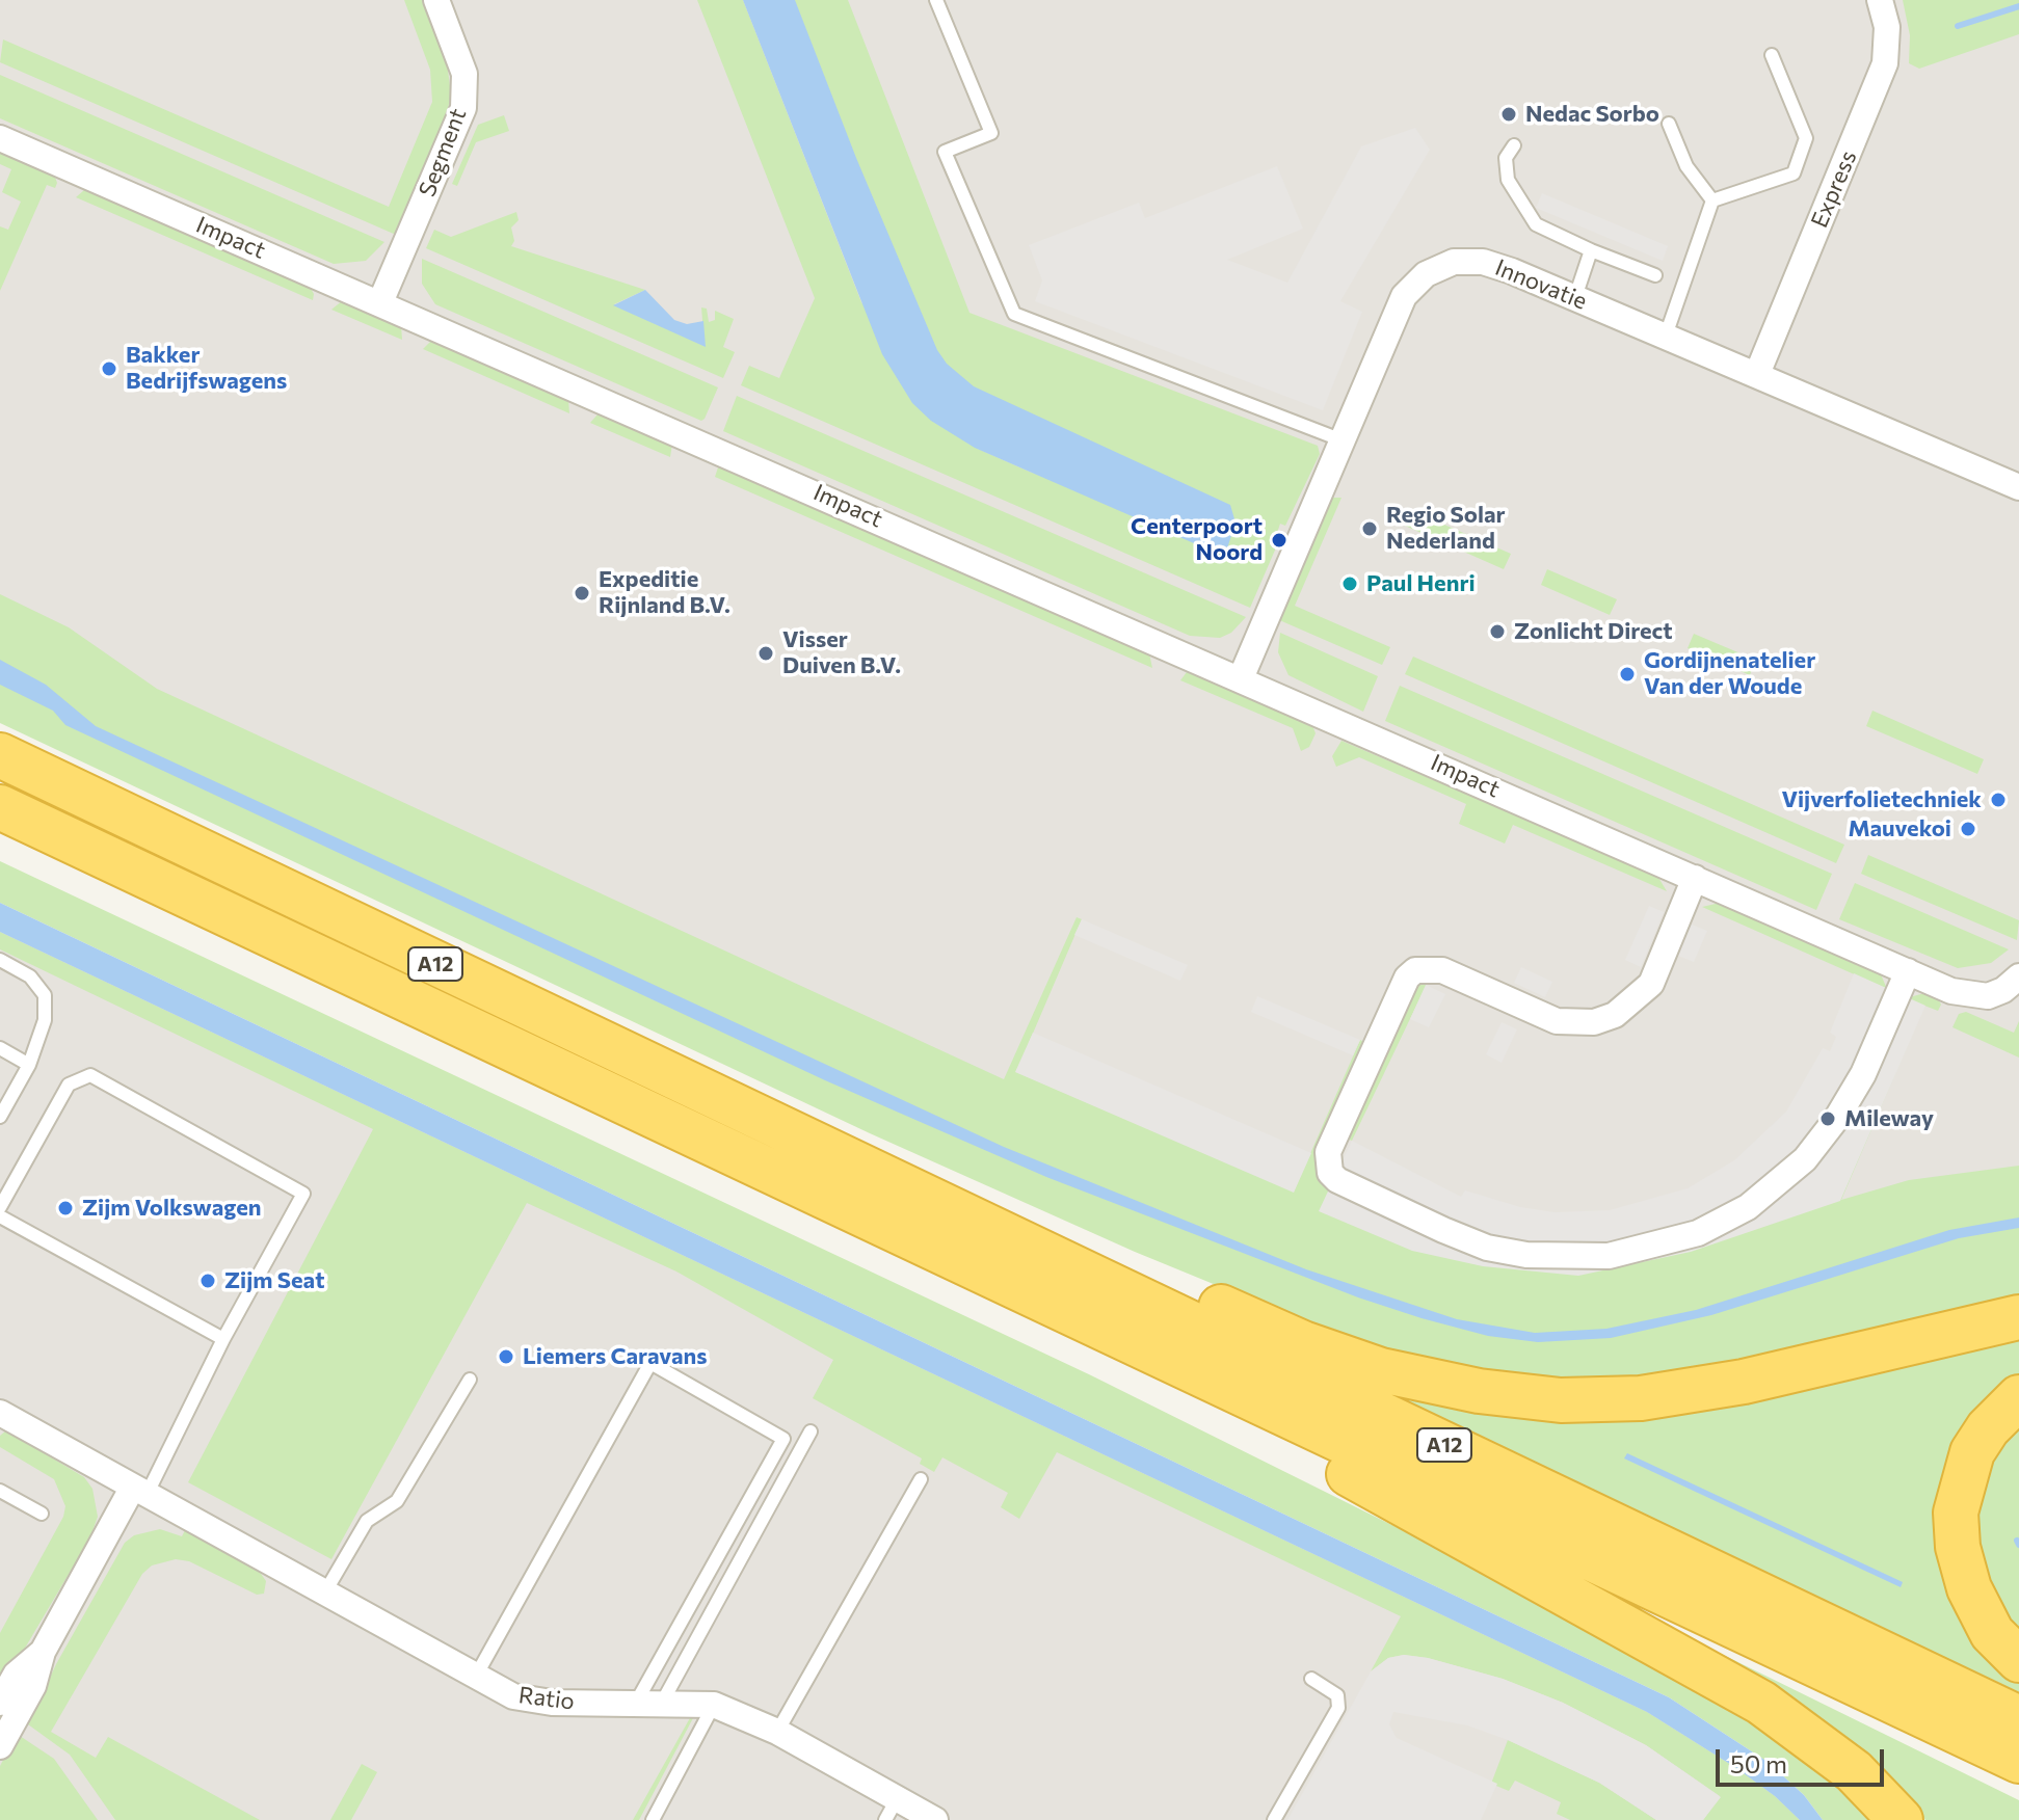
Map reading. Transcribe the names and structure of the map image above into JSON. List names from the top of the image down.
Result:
{
  "streets": {
    "highway": ["A12"],
    "street": [
      "Segment",
      "Express",
      "Impact",
      "Innovatie",
      "Ratio"
    ]
  },
  "crossings": [
    ["Segment", "Impact"],
    ["Express", "Innovatie"],
    ["Impact", "Innovatie"]
  ],
  "places": [
    "Nedac Sorbo",
    "Bakker Bedrijfswagens",
    "Regio Solar Nederland",
    "Centerpoort Noord",
    "Paul Henri",
    "Expeditie Rijnland B.V.",
    "Zonlicht Direct",
    "Visser Duiven B.V.",
    "Gordijnenatelier Van der Woude",
    "Vijverfolietechniek",
    "Mauvekoi",
    "Mileway",
    "Zijm Volkswagen",
    "Zijm Seat",
    "Liemers Caravans"
  ],
  "scale_bar": "50 m"
}
